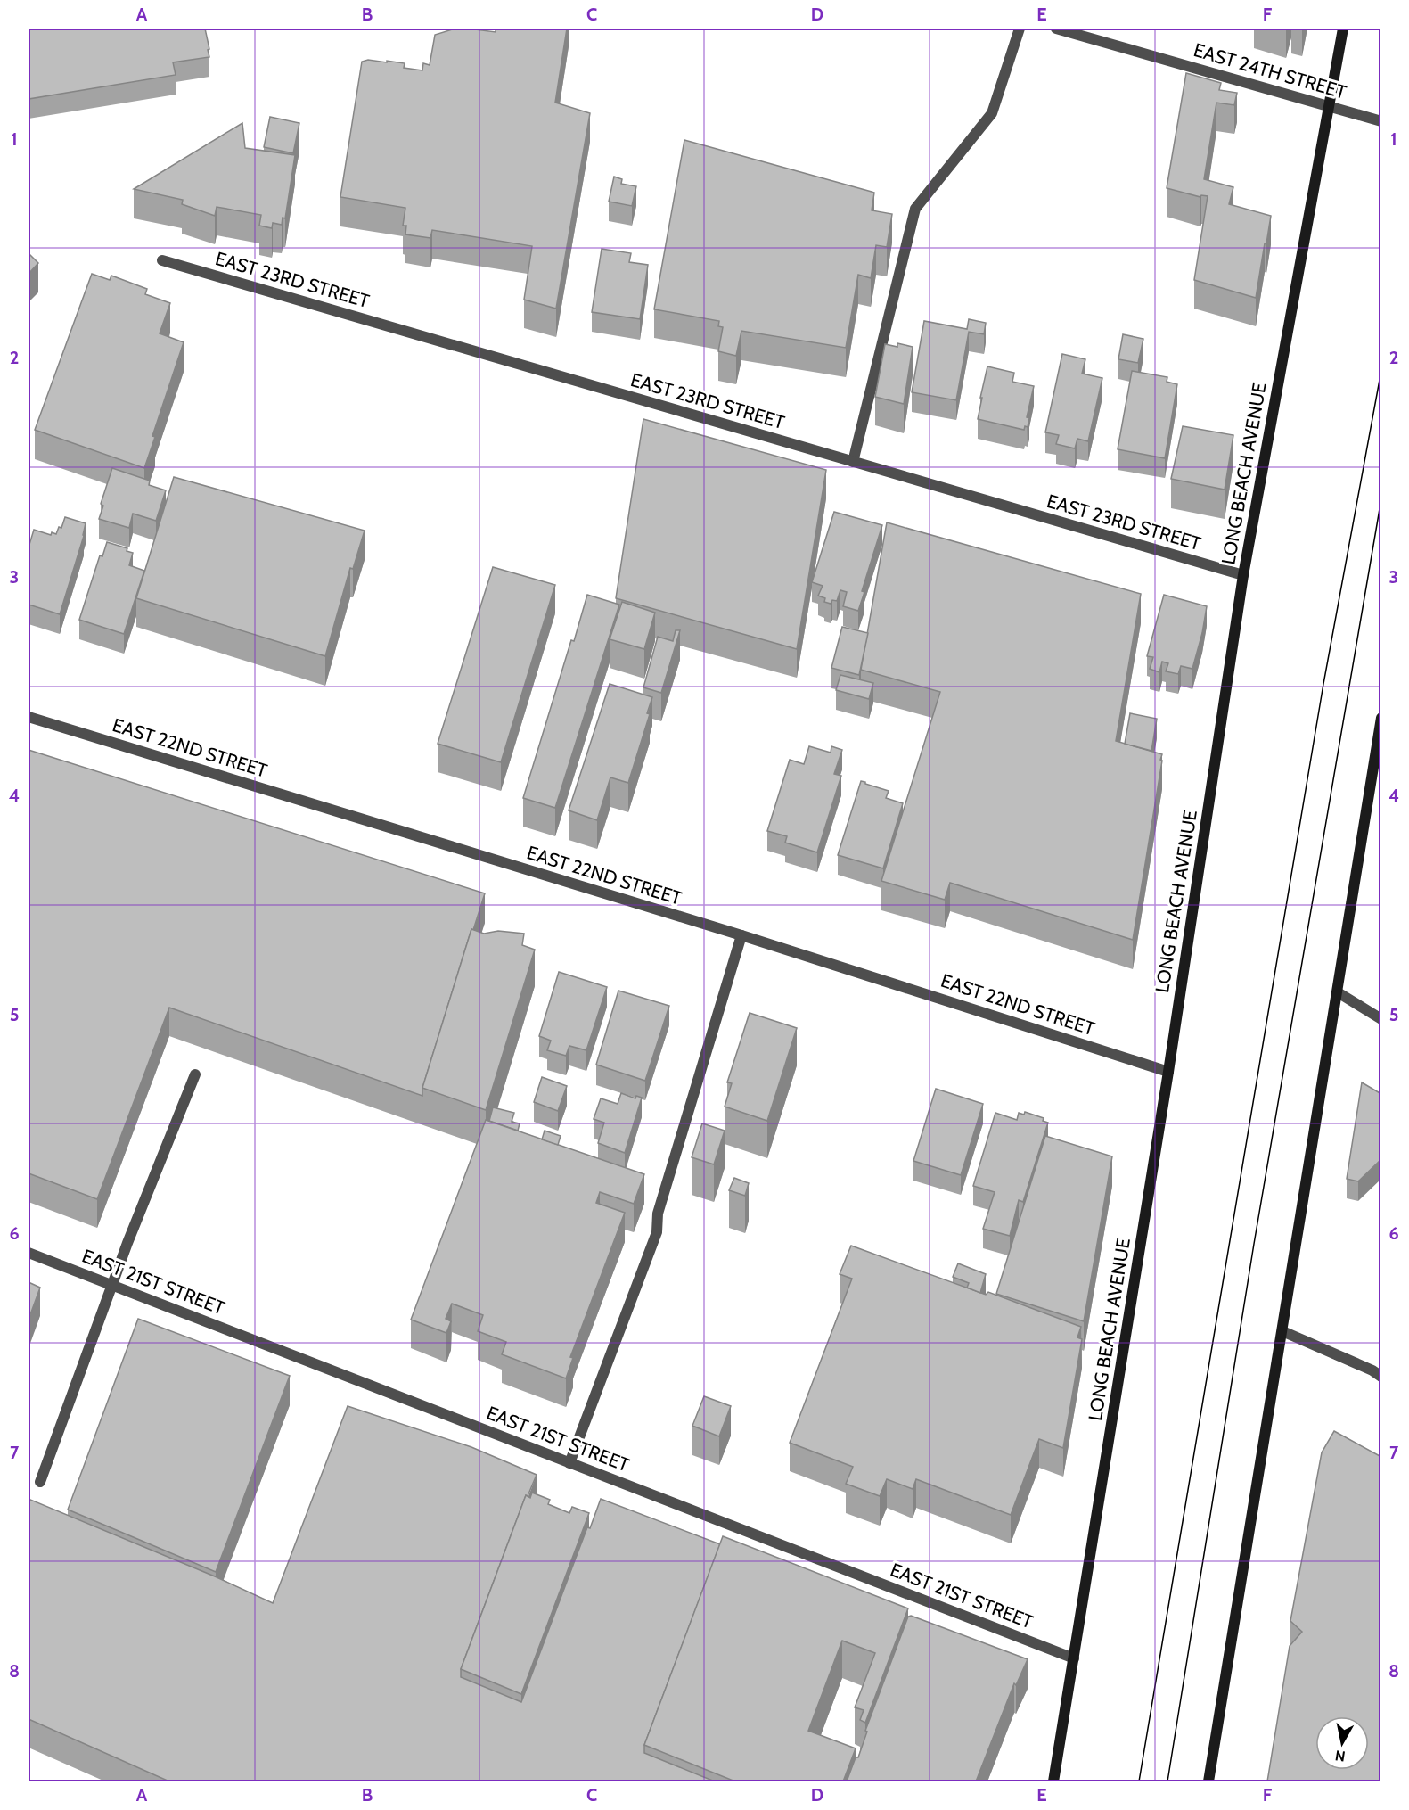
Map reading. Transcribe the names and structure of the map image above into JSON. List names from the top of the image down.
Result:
{
  "streets": {
    "main road": ["LONG BEACH AVENUE"],
    "street": [
      "EAST 24TH STREET",
      "EAST 23RD STREET",
      "EAST 22ND STREET",
      "EAST 21ST STREET"
    ]
  },
  "crossings": [
    ["EAST 24TH STREET", "LONG BEACH AVENUE"],
    ["EAST 23RD STREET", "LONG BEACH AVENUE"],
    ["LONG BEACH AVENUE", "EAST 22ND STREET"],
    ["LONG BEACH AVENUE", "EAST 21ST STREET"]
  ],
  "north": "bottom",
  "grid": {
    "columns": [
      "A",
      "B",
      "C",
      "D",
      "E",
      "F"
    ],
    "rows": [
      "1",
      "2",
      "3",
      "4",
      "5",
      "6",
      "7",
      "8"
    ]
  }
}
